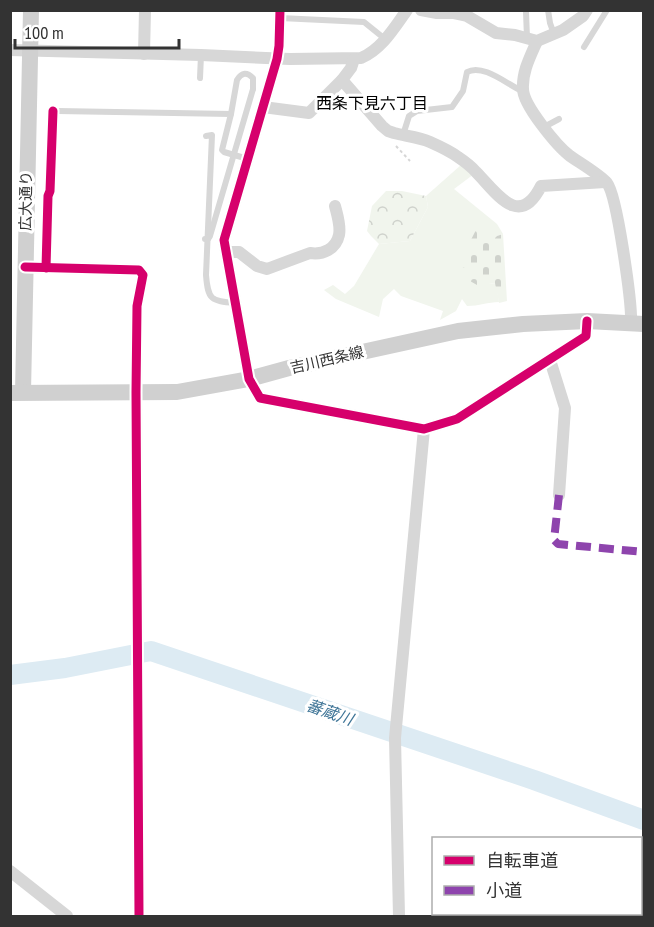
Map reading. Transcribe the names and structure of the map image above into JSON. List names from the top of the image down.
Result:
{
  "streets": {
    "main road": ["広大通り", "吉川西条線"]
  },
  "crossings": [
    ["広大通り", "吉川西条線"]
  ],
  "districts": ["西条下見六丁目"],
  "water": ["蕃蔵川"],
  "legend": ["自転車道", "小道"],
  "scale_bar": "100 m"
}
